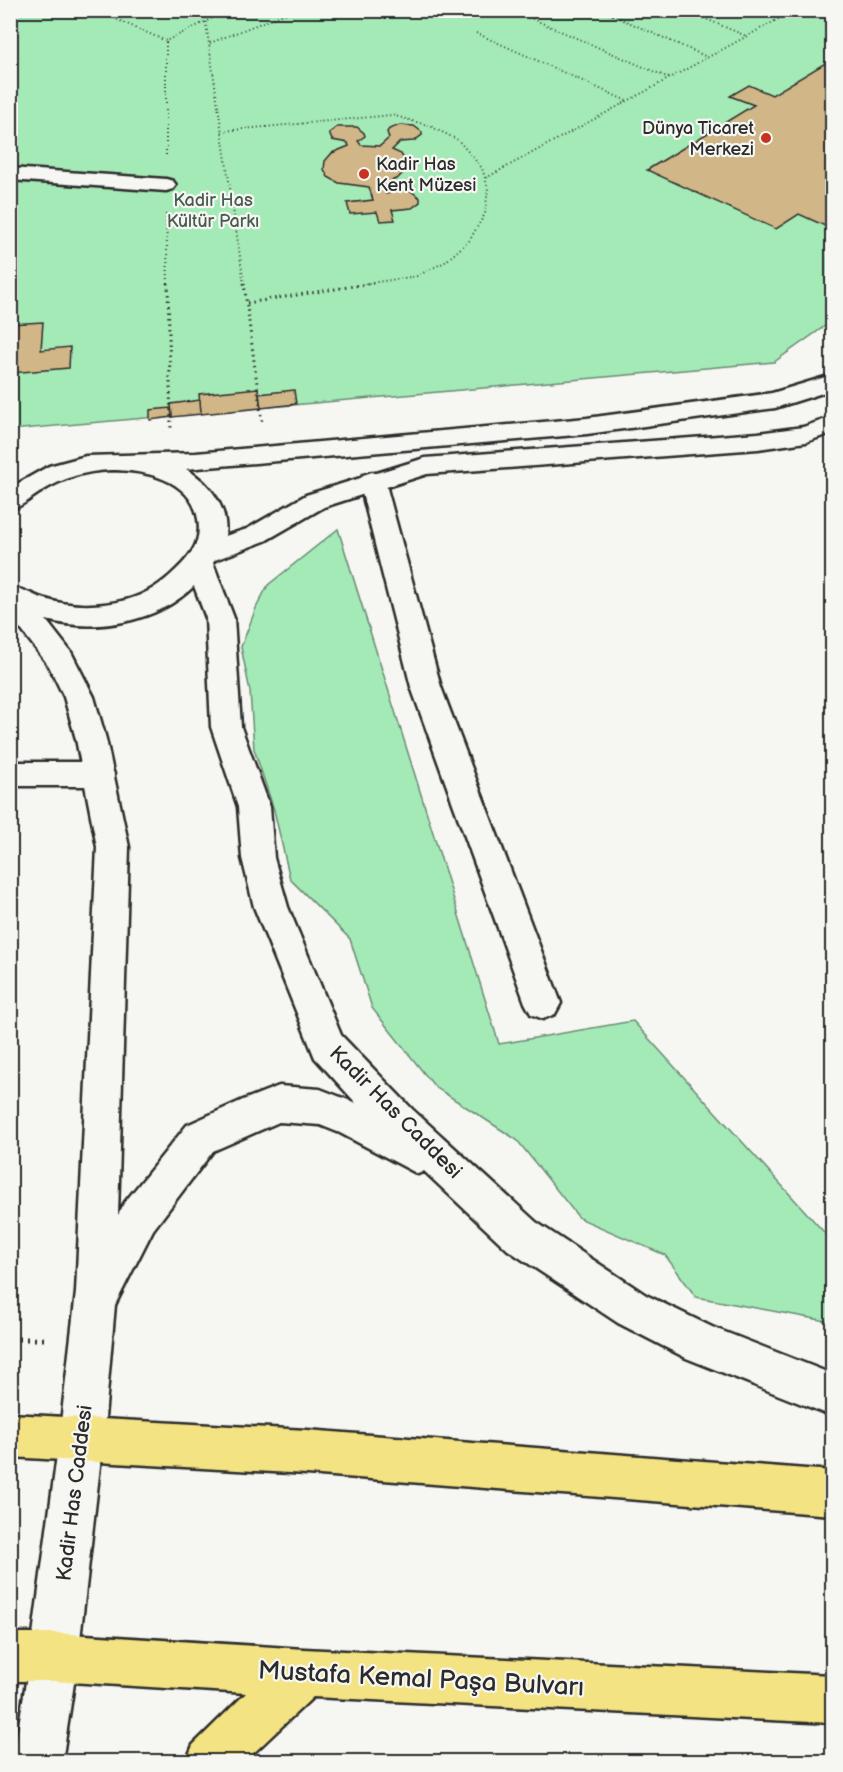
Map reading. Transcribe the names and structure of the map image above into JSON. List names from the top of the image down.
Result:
{
  "streets": {
    "main road": ["Mustafa Kemal Paşa Bulvarı"],
    "street": ["Kadir Has Caddesi"]
  },
  "crossings": [
    ["Kadir Has Caddesi", "Mustafa Kemal Paşa Bulvarı"]
  ],
  "parks": ["Kadir Has Kültür Parkı"],
  "places": ["Dünya Ticaret Merkezi", "Kadir Has Kent Müzesi"]
}
